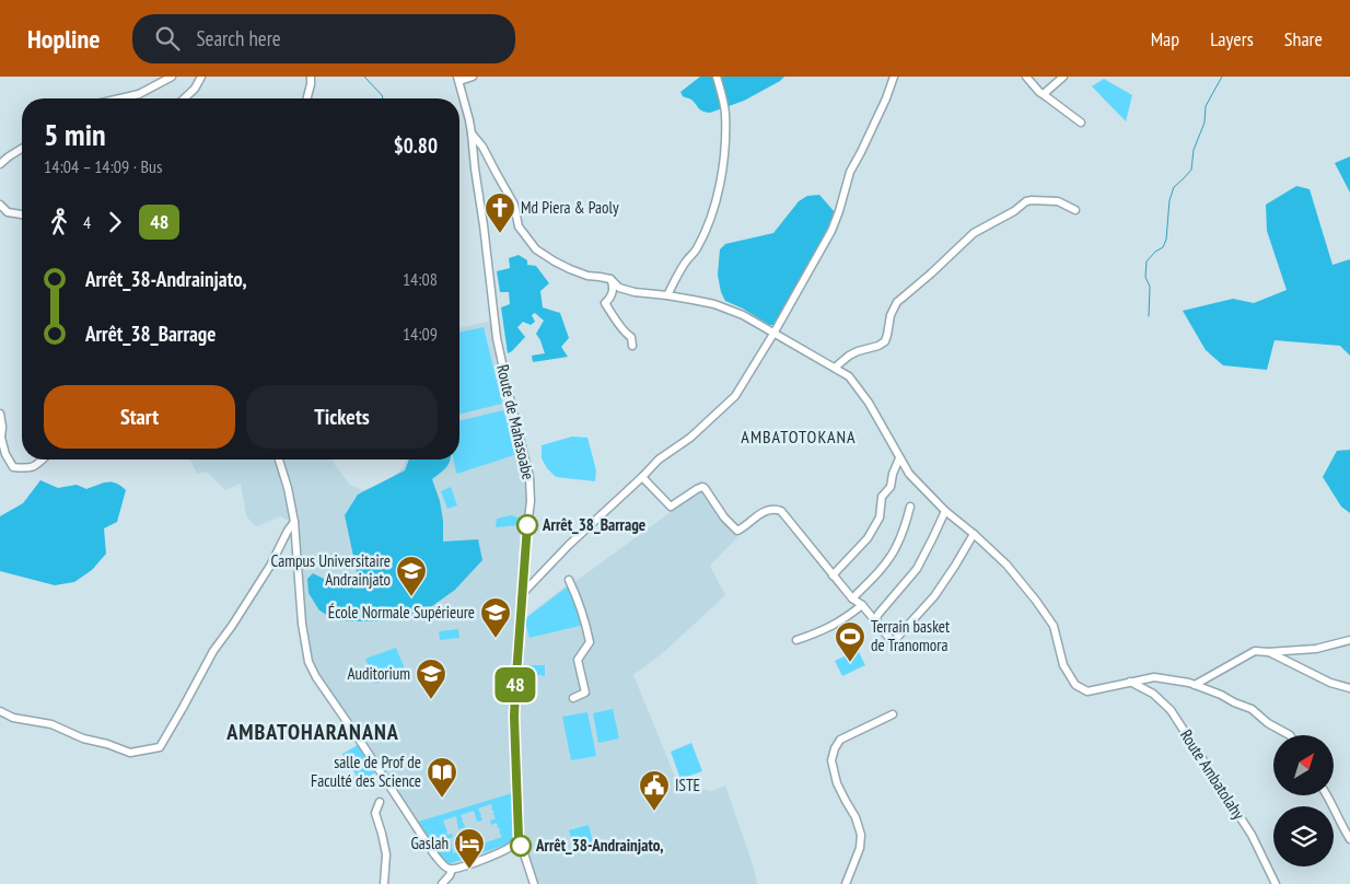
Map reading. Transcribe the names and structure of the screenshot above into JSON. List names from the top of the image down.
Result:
{
  "streets": {
    "street": ["Route de Mahasoabe", "Route Ambatolahy"]
  },
  "districts": ["AMBATOTOKANA", "AMBATOHARANANA"],
  "places": {
    "church": ["Md Piera & Paoly"],
    "other": ["Arrêt_38_Barrage", "Arrêt_38-Andrainjato,"],
    "school or university": ["Campus Universitaire Andrainjato", "École Normale Supérieure", "Auditorium"],
    "sports": ["Terrain basket de Tranomora"],
    "library": ["salle de Prof de Faculté des Science"],
    "public building": ["ISTE"],
    "hotel": ["Gaslah"]
  },
  "lines": ["bus line 48"],
  "north": "top right",
  "page": {
    "header": "Hopline",
    "search": "Search here",
    "nav": ["Map", "Layers", "Share"],
    "on_map": "48",
    "heading": ["5 min", "14:04 – 14:09 · Bus", "$0.80"],
    "legs": ["4", "48"],
    "list": [
      {
        "name": "Arrêt_38-Andrainjato,",
        "value": "14:08"
      },
      {
        "name": "Arrêt_38_Barrage",
        "value": "14:09"
      }
    ],
    "buttons": ["Start", "Tickets"]
  }
}
